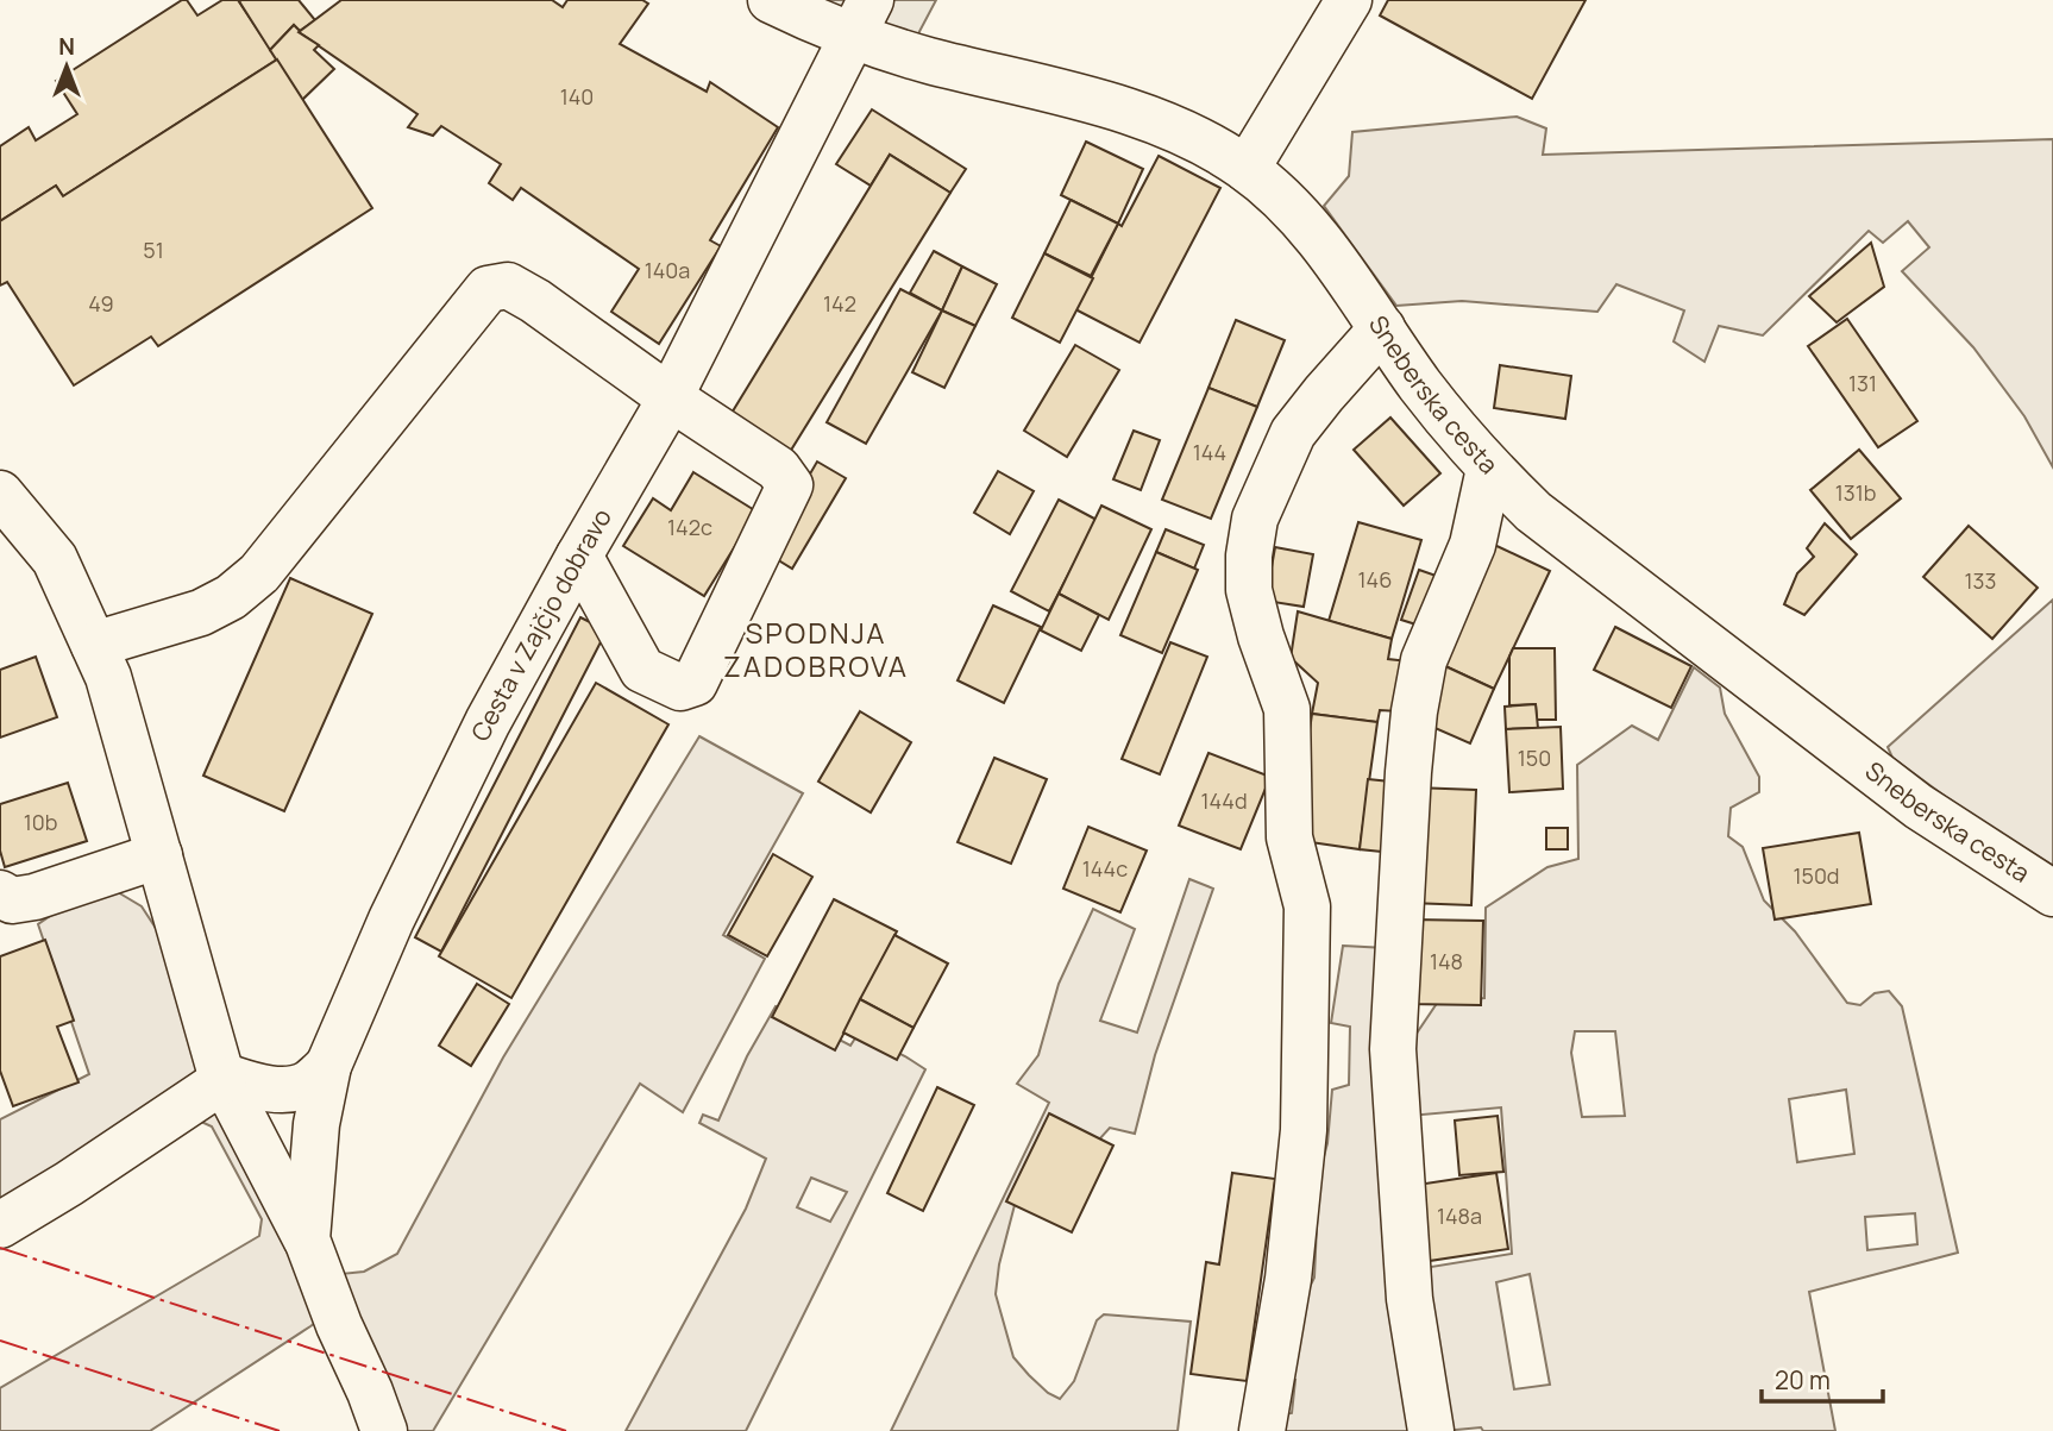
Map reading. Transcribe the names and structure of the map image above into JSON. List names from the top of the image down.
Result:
{
  "streets": {
    "street": ["Sneberska cesta", "Cesta v Zajčjo dobravo"]
  },
  "crossings": [
    ["Sneberska cesta", "Cesta v Zajčjo dobravo"]
  ],
  "districts": ["SPODNJA ZADOBROVA"],
  "house_numbers": [
    "140",
    "51",
    "140a",
    "49",
    "142",
    "131",
    "144",
    "131b",
    "142c",
    "146",
    "133",
    "150",
    "144d",
    "10b",
    "144c",
    "150d",
    "148",
    "148a"
  ],
  "scale_bar": "20 m",
  "north": "top"
}
